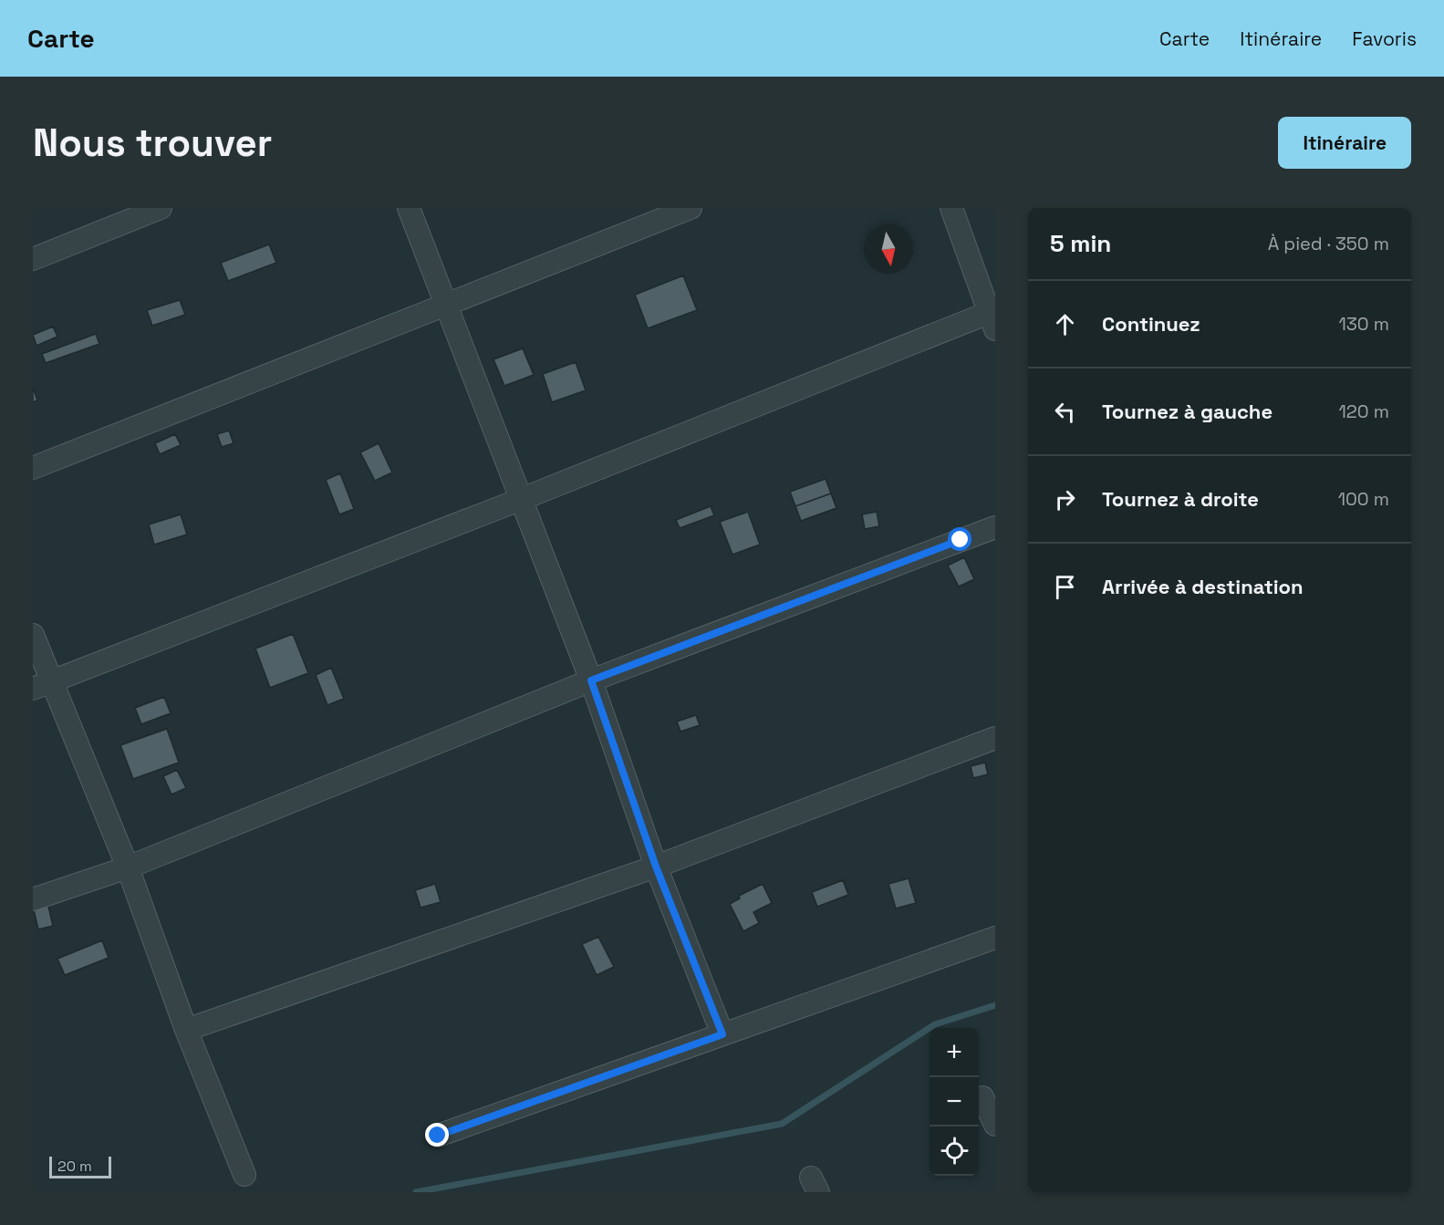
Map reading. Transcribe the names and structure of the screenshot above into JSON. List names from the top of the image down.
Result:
{
  "scale_bar": "20 m",
  "north": "bottom",
  "page": {
    "header": "Carte",
    "nav": ["Carte", "Itinéraire", "Favoris"],
    "buttons": "Itinéraire",
    "title": "Nous trouver",
    "heading": ["5 min", "À pied · 350 m"],
    "list": [
      ["Continuez", "130 m"],
      ["Tournez à gauche", "120 m"],
      ["Tournez à droite", "100 m"],
      "Arrivée à destination"
    ],
    "map_buttons": ["+", "−"],
    "scale": "20 m"
  }
}
